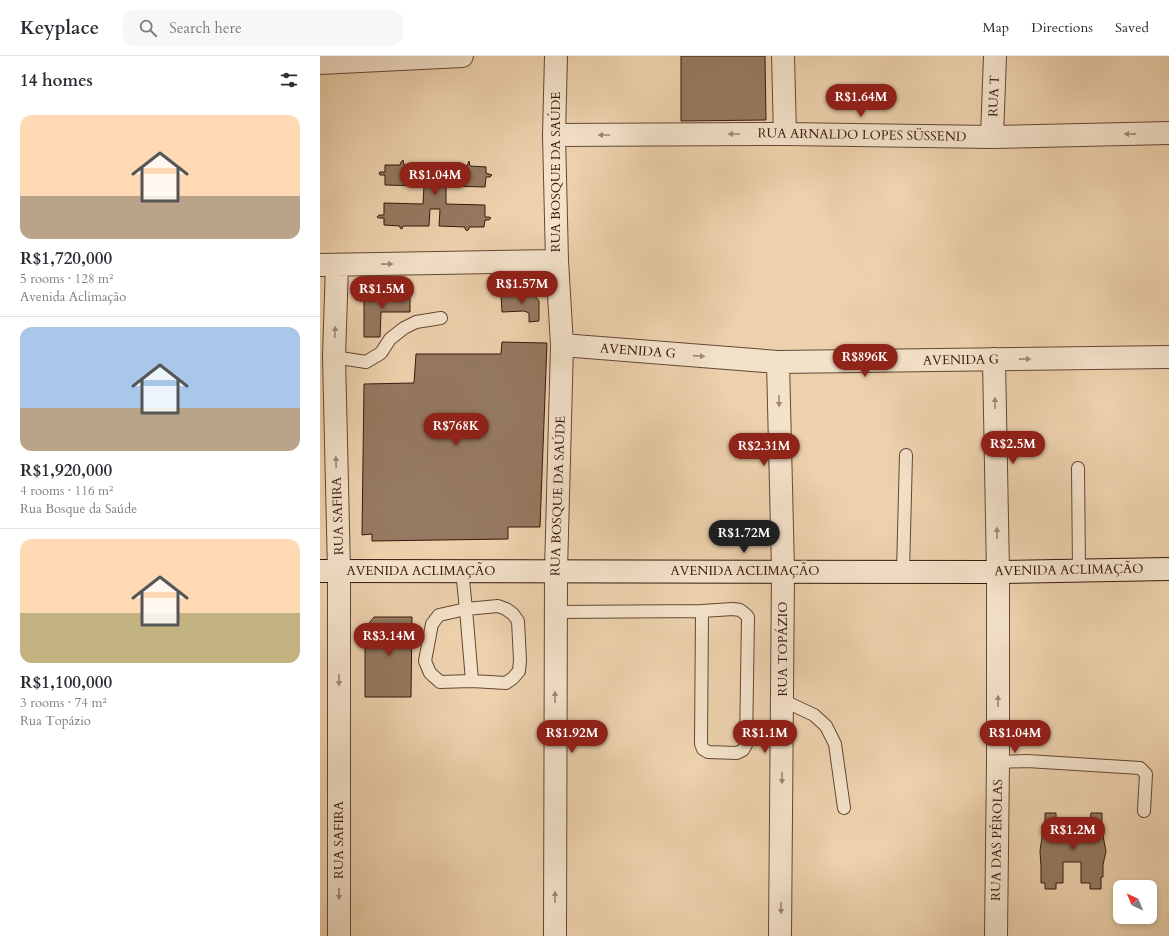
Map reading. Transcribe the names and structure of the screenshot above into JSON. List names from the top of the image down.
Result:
{
  "streets": {
    "street": [
      "RUA T",
      "RUA ARNALDO LOPES SÜSSEND",
      "RUA BOSQUE DA SAÚDE",
      "AVENIDA G",
      "RUA SAFIRA",
      "AVENIDA ACLIMAÇÃO",
      "RUA TOPÁZIO",
      "RUA DAS PÉROLAS"
    ]
  },
  "crossings": [
    ["RUA T", "RUA ARNALDO LOPES SÜSSEND"],
    ["RUA ARNALDO LOPES SÜSSEND", "RUA BOSQUE DA SAÚDE"],
    ["RUA BOSQUE DA SAÚDE", "AVENIDA G"],
    ["RUA BOSQUE DA SAÚDE", "AVENIDA ACLIMAÇÃO"],
    ["AVENIDA G", "RUA TOPÁZIO"],
    ["AVENIDA G", "RUA DAS PÉROLAS"],
    ["RUA SAFIRA", "AVENIDA ACLIMAÇÃO"],
    ["AVENIDA ACLIMAÇÃO", "RUA TOPÁZIO"],
    ["AVENIDA ACLIMAÇÃO", "RUA DAS PÉROLAS"]
  ],
  "one_way": [
    "RUA ARNALDO LOPES SÜSSEND",
    "RUA BOSQUE DA SAÚDE",
    "AVENIDA G",
    "RUA TOPÁZIO",
    "RUA DAS PÉROLAS"
  ],
  "north": "top left",
  "page": {
    "header": "Keyplace",
    "search": "Search here",
    "nav": ["Map", "Directions", "Saved"],
    "heading": "14 homes",
    "price": [
      "R$1.64M",
      "R$1.04M",
      "R$1.57M",
      "R$1.5M",
      "R$896K",
      "R$768K",
      "R$2.5M",
      "R$2.31M",
      "R$1.72M",
      "R$3.14M",
      "R$1.92M",
      "R$1.1M",
      "R$1.04M",
      "R$1.2M"
    ],
    "list": [
      {
        "name": "R$1,720,000",
        "note": "5 rooms · 128 m² · Avenida Aclimação"
      },
      {
        "name": "R$1,920,000",
        "note": "4 rooms · 116 m² · Rua Bosque da Saúde"
      },
      {
        "name": "R$1,100,000",
        "note": "3 rooms · 74 m² · Rua Topázio"
      }
    ]
  }
}
